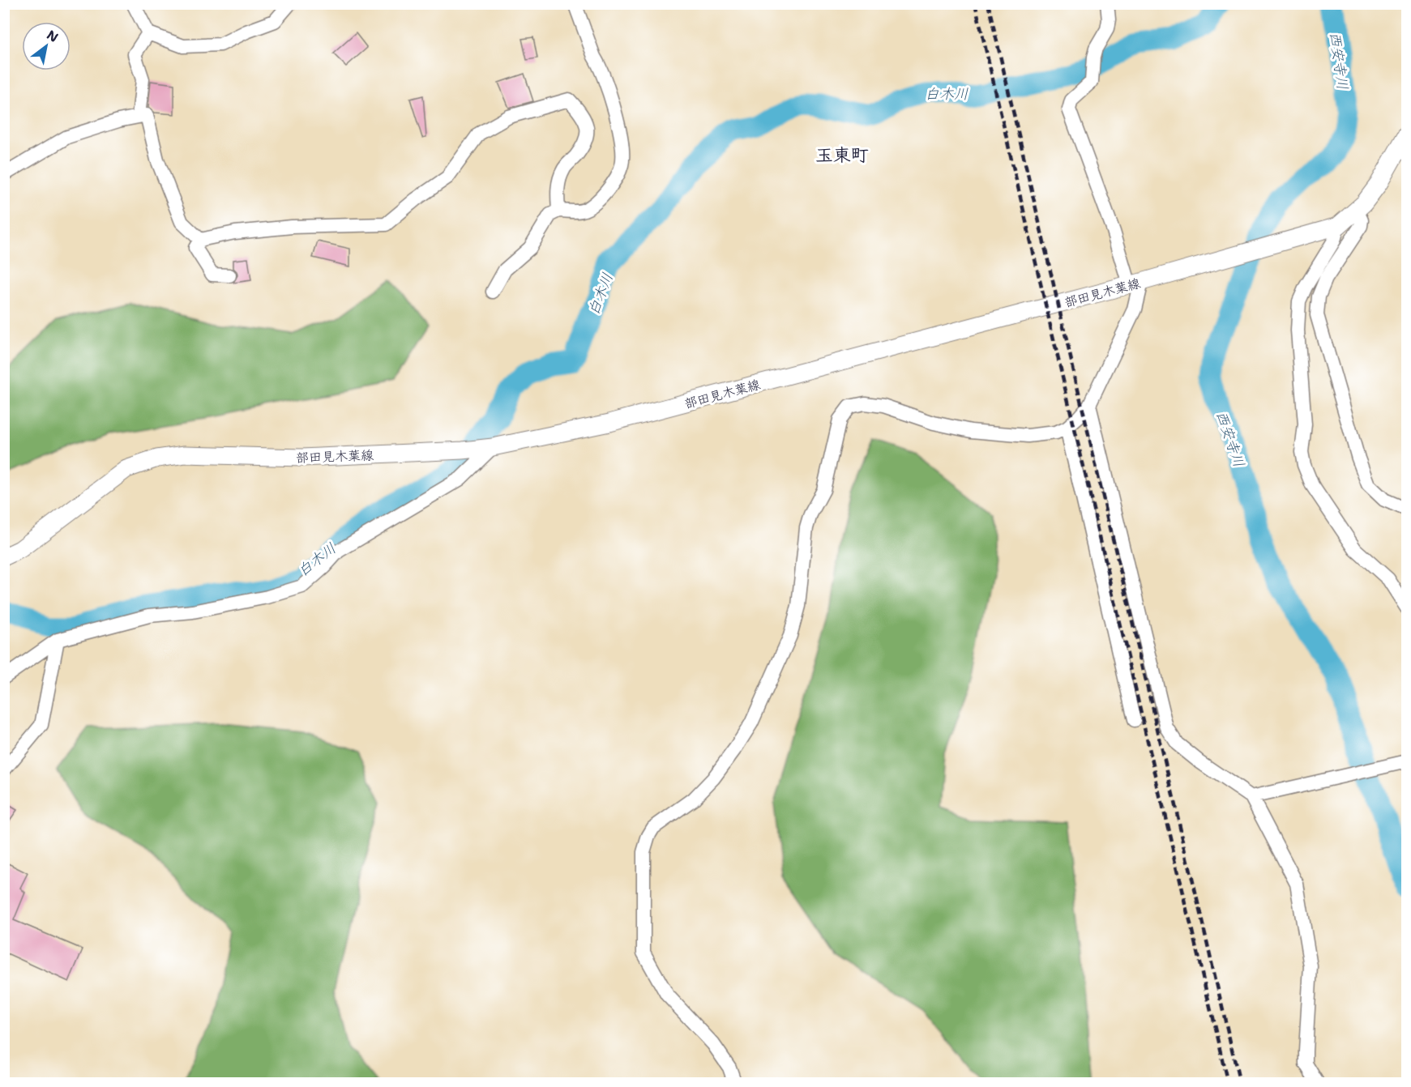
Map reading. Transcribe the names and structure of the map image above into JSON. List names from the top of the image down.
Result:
{
  "streets": {
    "main road": ["部田見木葉線"]
  },
  "districts": ["玉東町"],
  "water": ["西安寺川", "白木川"],
  "north": "top right"
}
